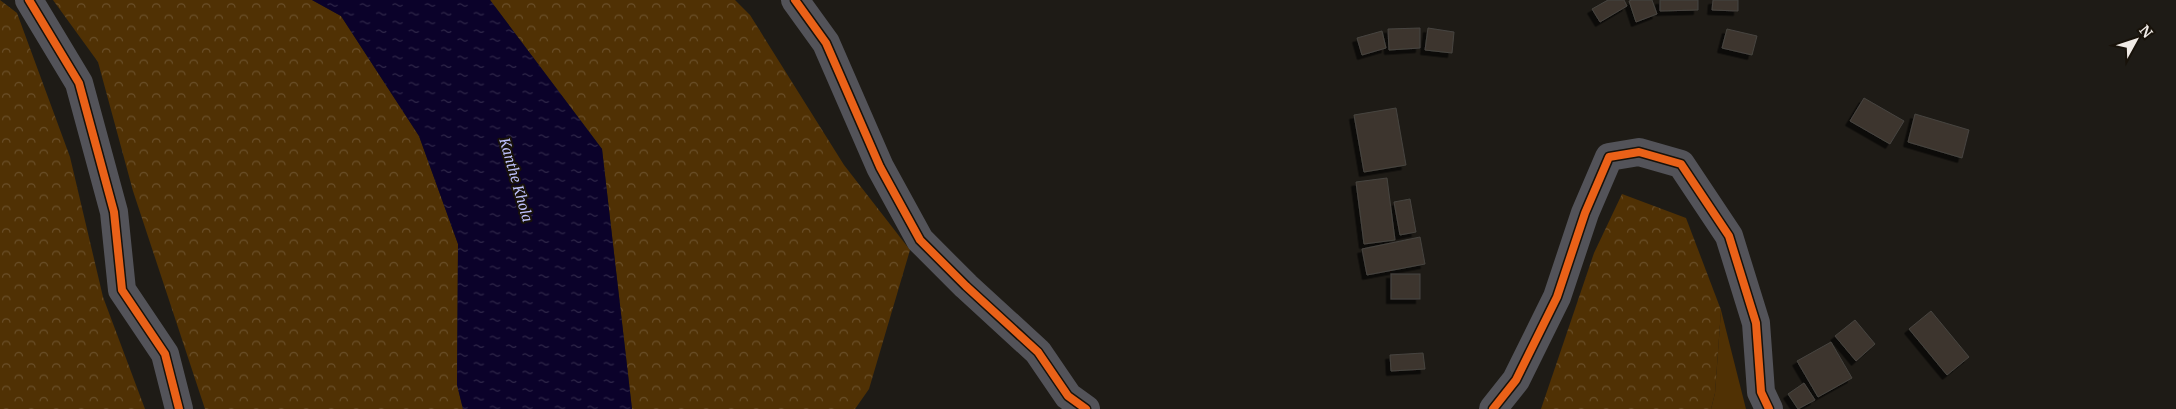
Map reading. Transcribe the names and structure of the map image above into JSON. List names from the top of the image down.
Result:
{
  "water": ["Kanthe Khola"],
  "north": "top right"
}
